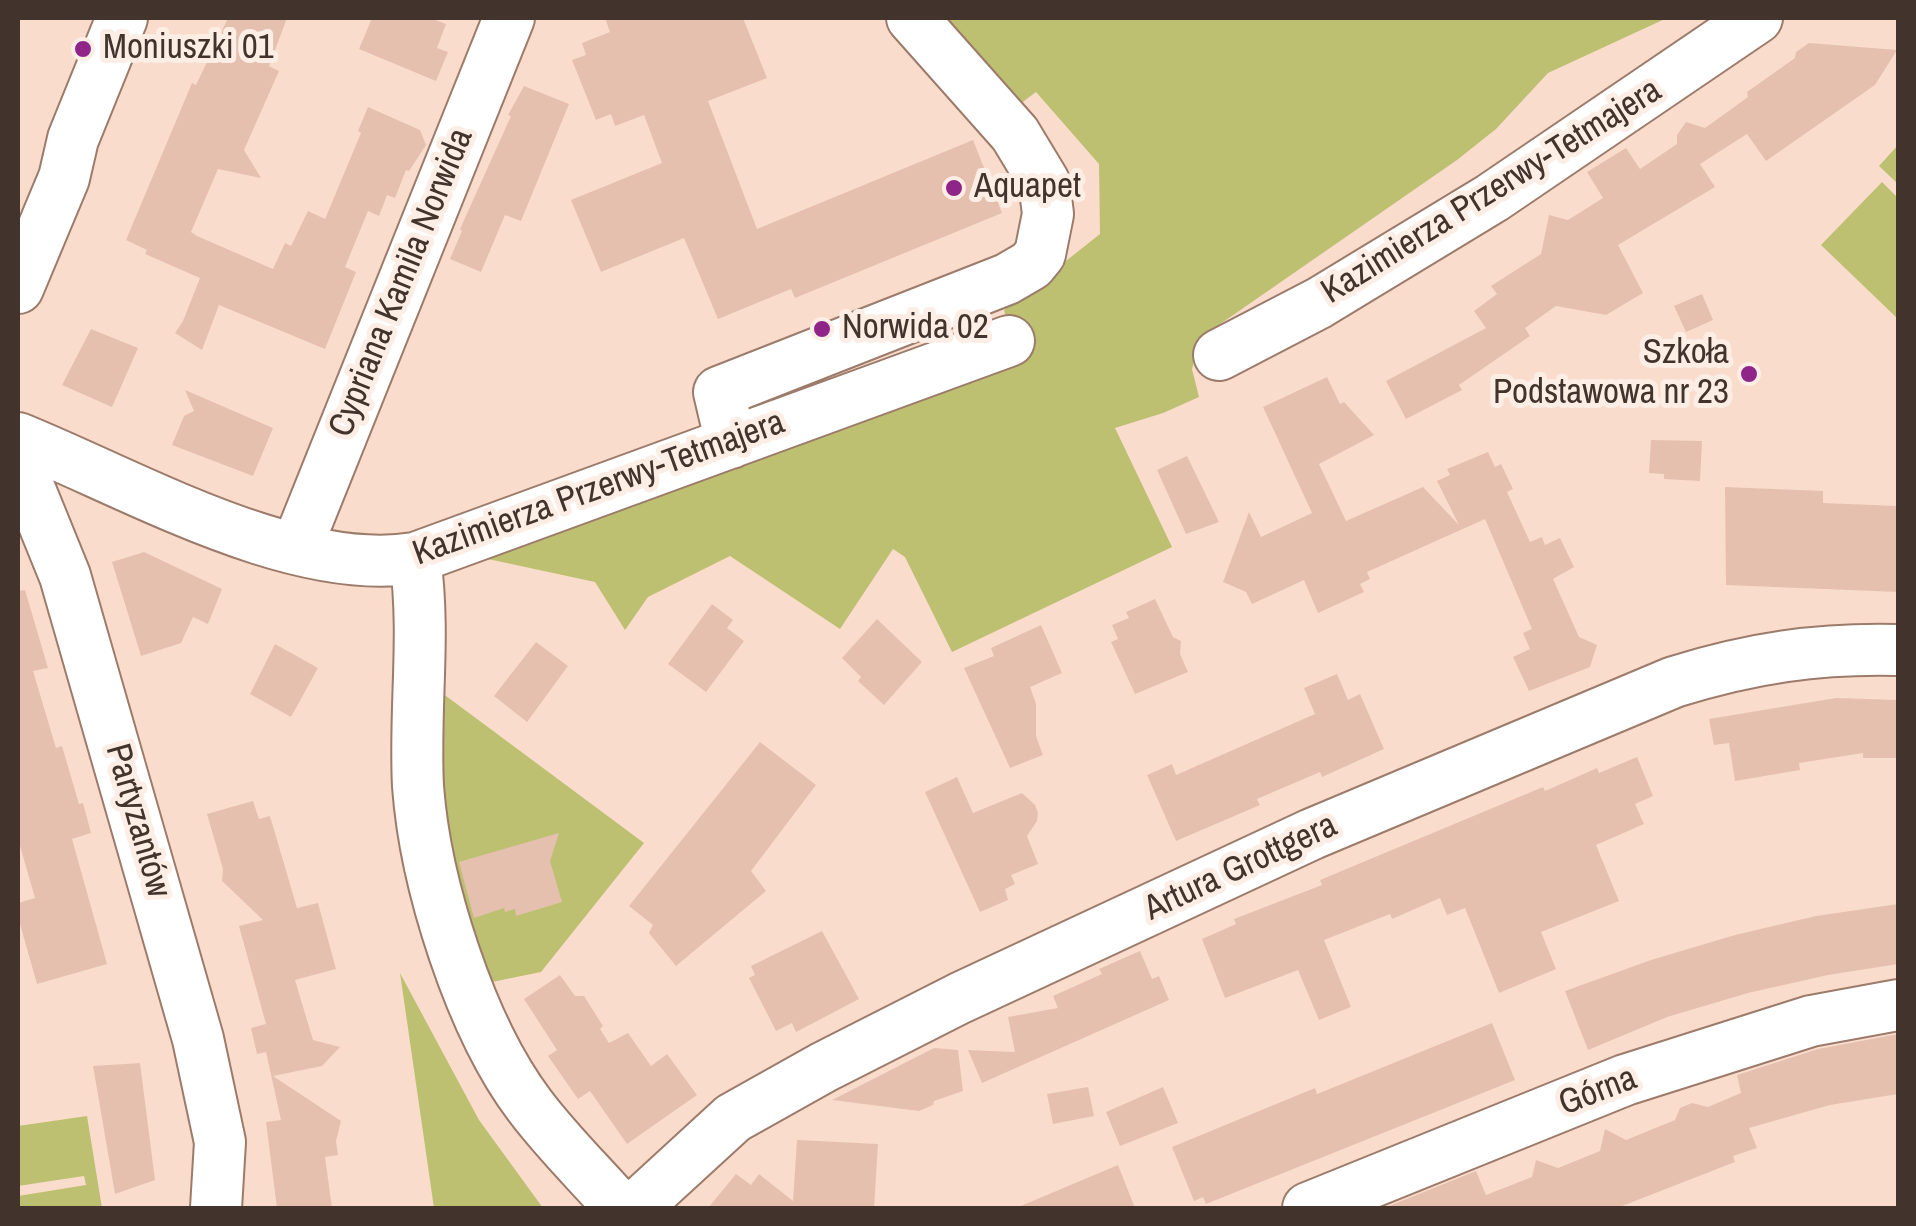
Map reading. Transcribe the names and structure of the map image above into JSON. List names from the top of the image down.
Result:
{
  "streets": {
    "street": [
      "Kazimierza Przerwy-Tetmajera",
      "Cypriana Kamila Norwida",
      "Partyzantów",
      "Artura Grottgera",
      "Górna"
    ]
  },
  "crossings": [
    ["Kazimierza Przerwy-Tetmajera", "Cypriana Kamila Norwida"],
    ["Kazimierza Przerwy-Tetmajera", "Partyzantów"]
  ],
  "places": [
    "Moniuszki 01",
    "Aquapet",
    "Norwida 02",
    "Szkoła Podstawowa nr 23"
  ]
}
